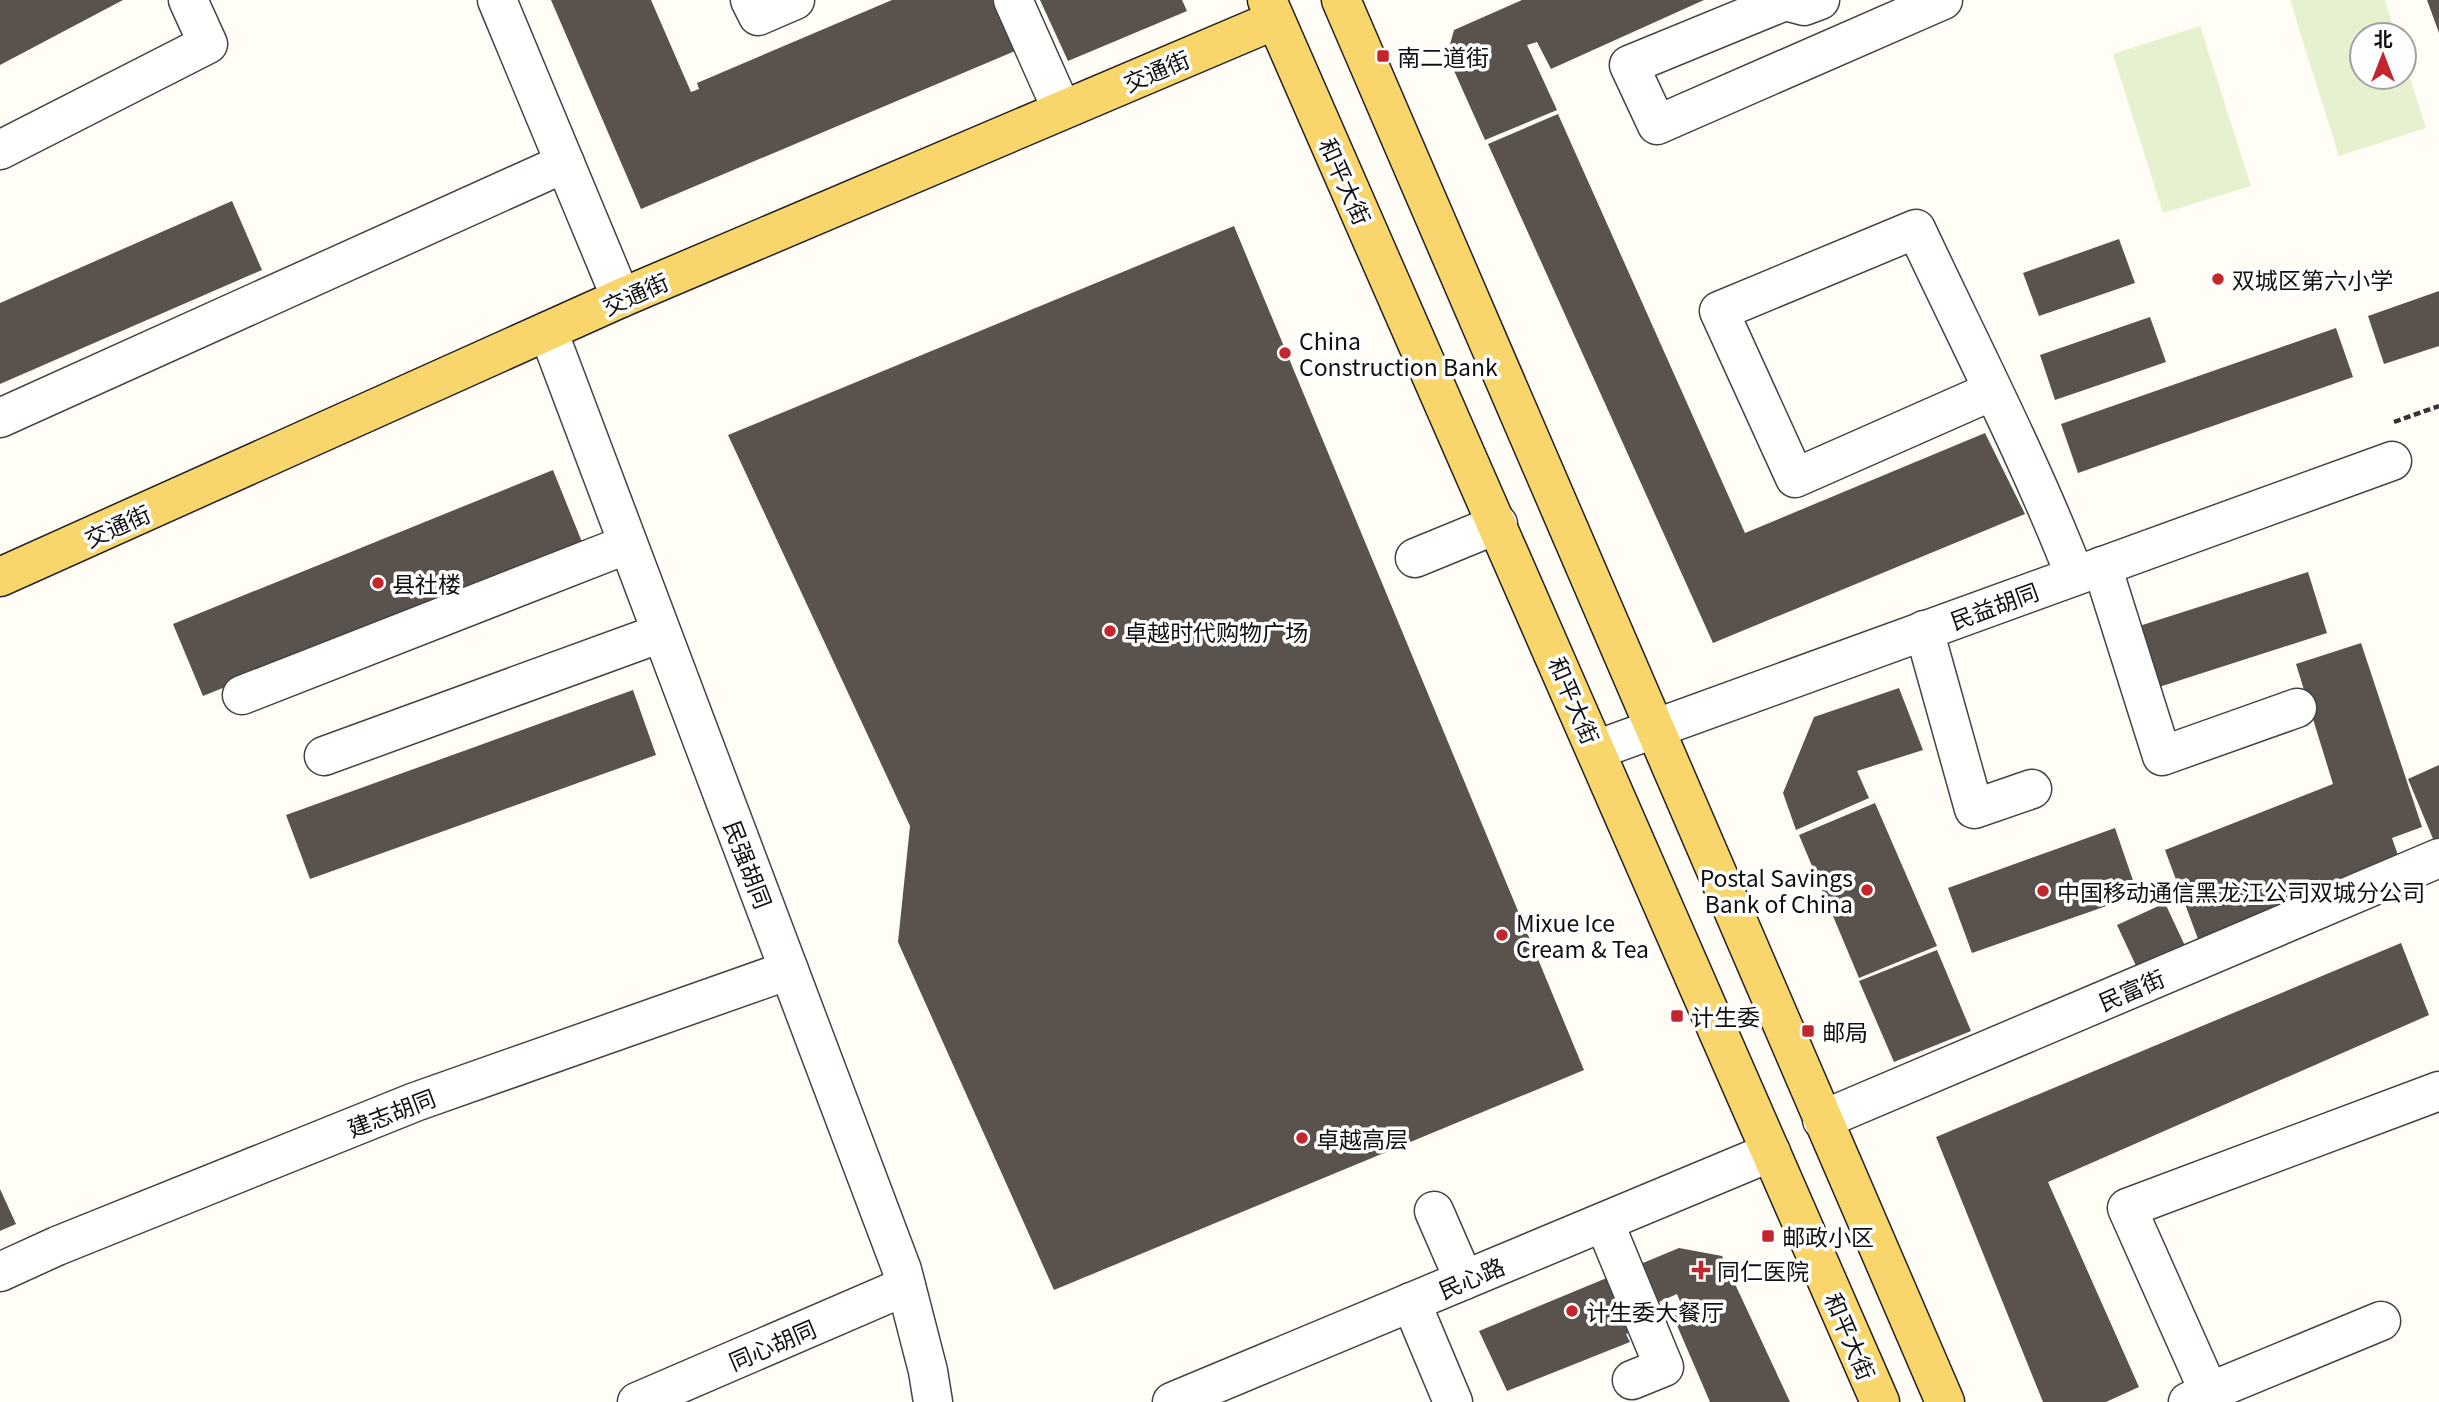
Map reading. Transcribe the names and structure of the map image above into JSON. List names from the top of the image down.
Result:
{
  "streets": {
    "main road": ["交通街", "和平大街"],
    "street": [
      "民益胡同",
      "民强胡同",
      "民富街",
      "建志胡同",
      "民心路",
      "同心胡同"
    ]
  },
  "crossings": [
    ["交通街", "和平大街"],
    ["交通街", "民强胡同"],
    ["和平大街", "民益胡同"],
    ["和平大街", "民心路"],
    ["民强胡同", "建志胡同"],
    ["民强胡同", "同心胡同"]
  ],
  "places": {
    "transit": [
      "南二道街",
      "计生委",
      "邮局",
      "邮政小区"
    ],
    "other": [
      "双城区第六小学",
      "China Construction Bank",
      "县社楼",
      "卓越时代购物广场",
      "Postal Savings Bank of China",
      "中国移动通信黑龙江公司双城分公司",
      "Mixue Ice Cream & Tea",
      "卓越高层",
      "计生委大餐厅"
    ],
    "health": ["同仁医院"]
  },
  "north": "top"
}
